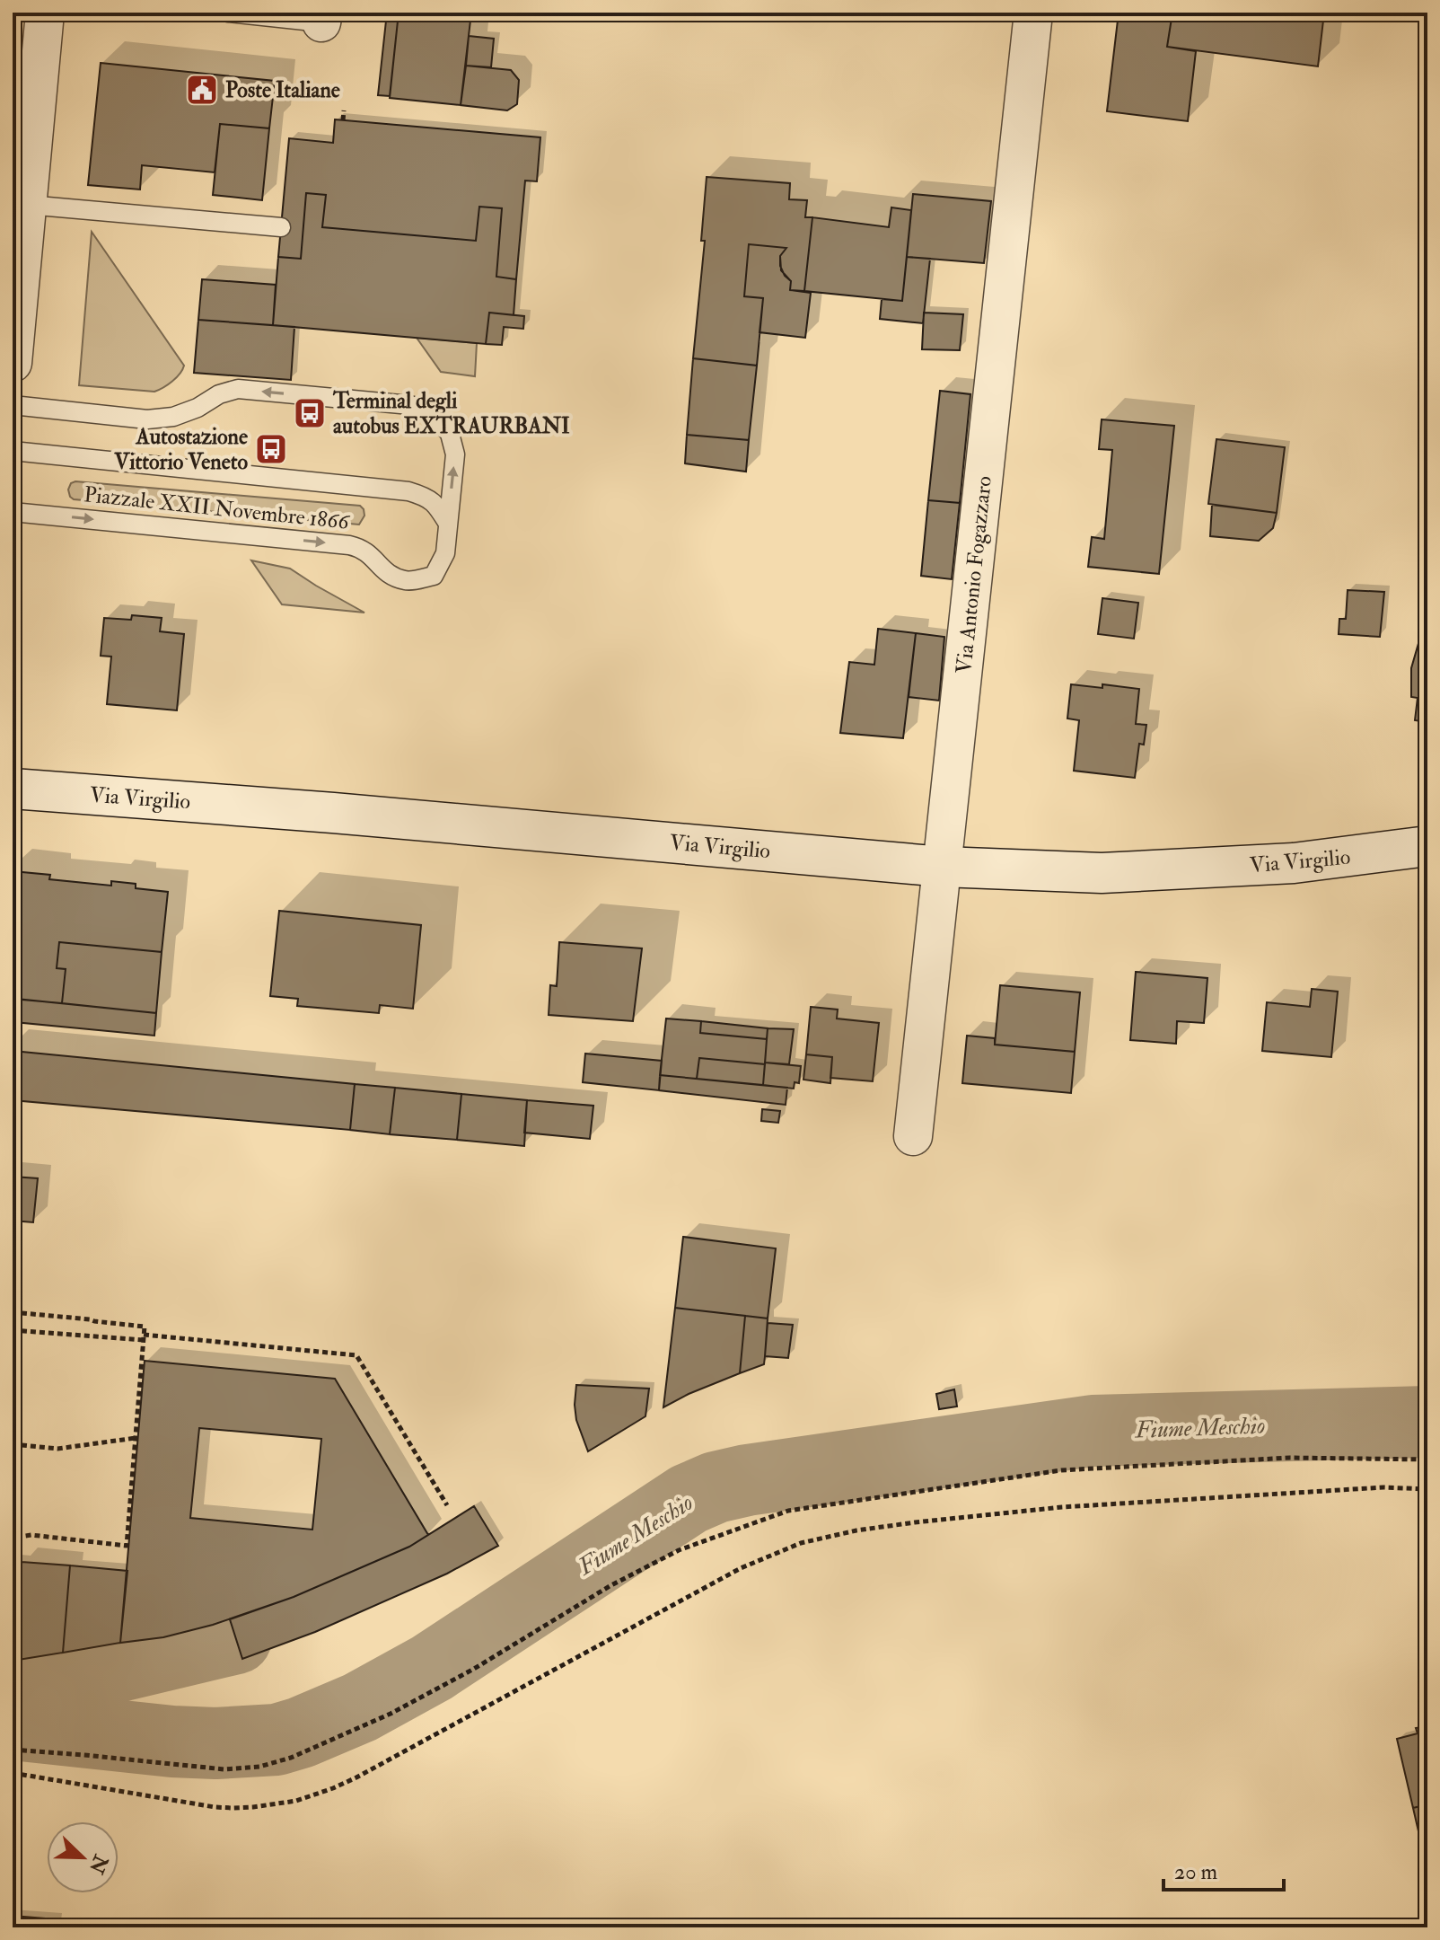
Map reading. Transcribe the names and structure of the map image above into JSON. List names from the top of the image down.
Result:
{
  "streets": {
    "main road": ["Via Virgilio"],
    "street": ["Via Antonio Fogazzaro"],
    "lane": ["Piazzale XXII Novembre 1866"]
  },
  "crossings": [
    ["Via Antonio Fogazzaro", "Via Virgilio"]
  ],
  "water": ["Fiume Meschio"],
  "places": {
    "public building": ["Poste Italiane"],
    "bus stop": ["Terminal degli autobus EXTRAURBANI", "Autostazione Vittorio Veneto"]
  },
  "scale_bar": "20 m",
  "north": "bottom right"
}
